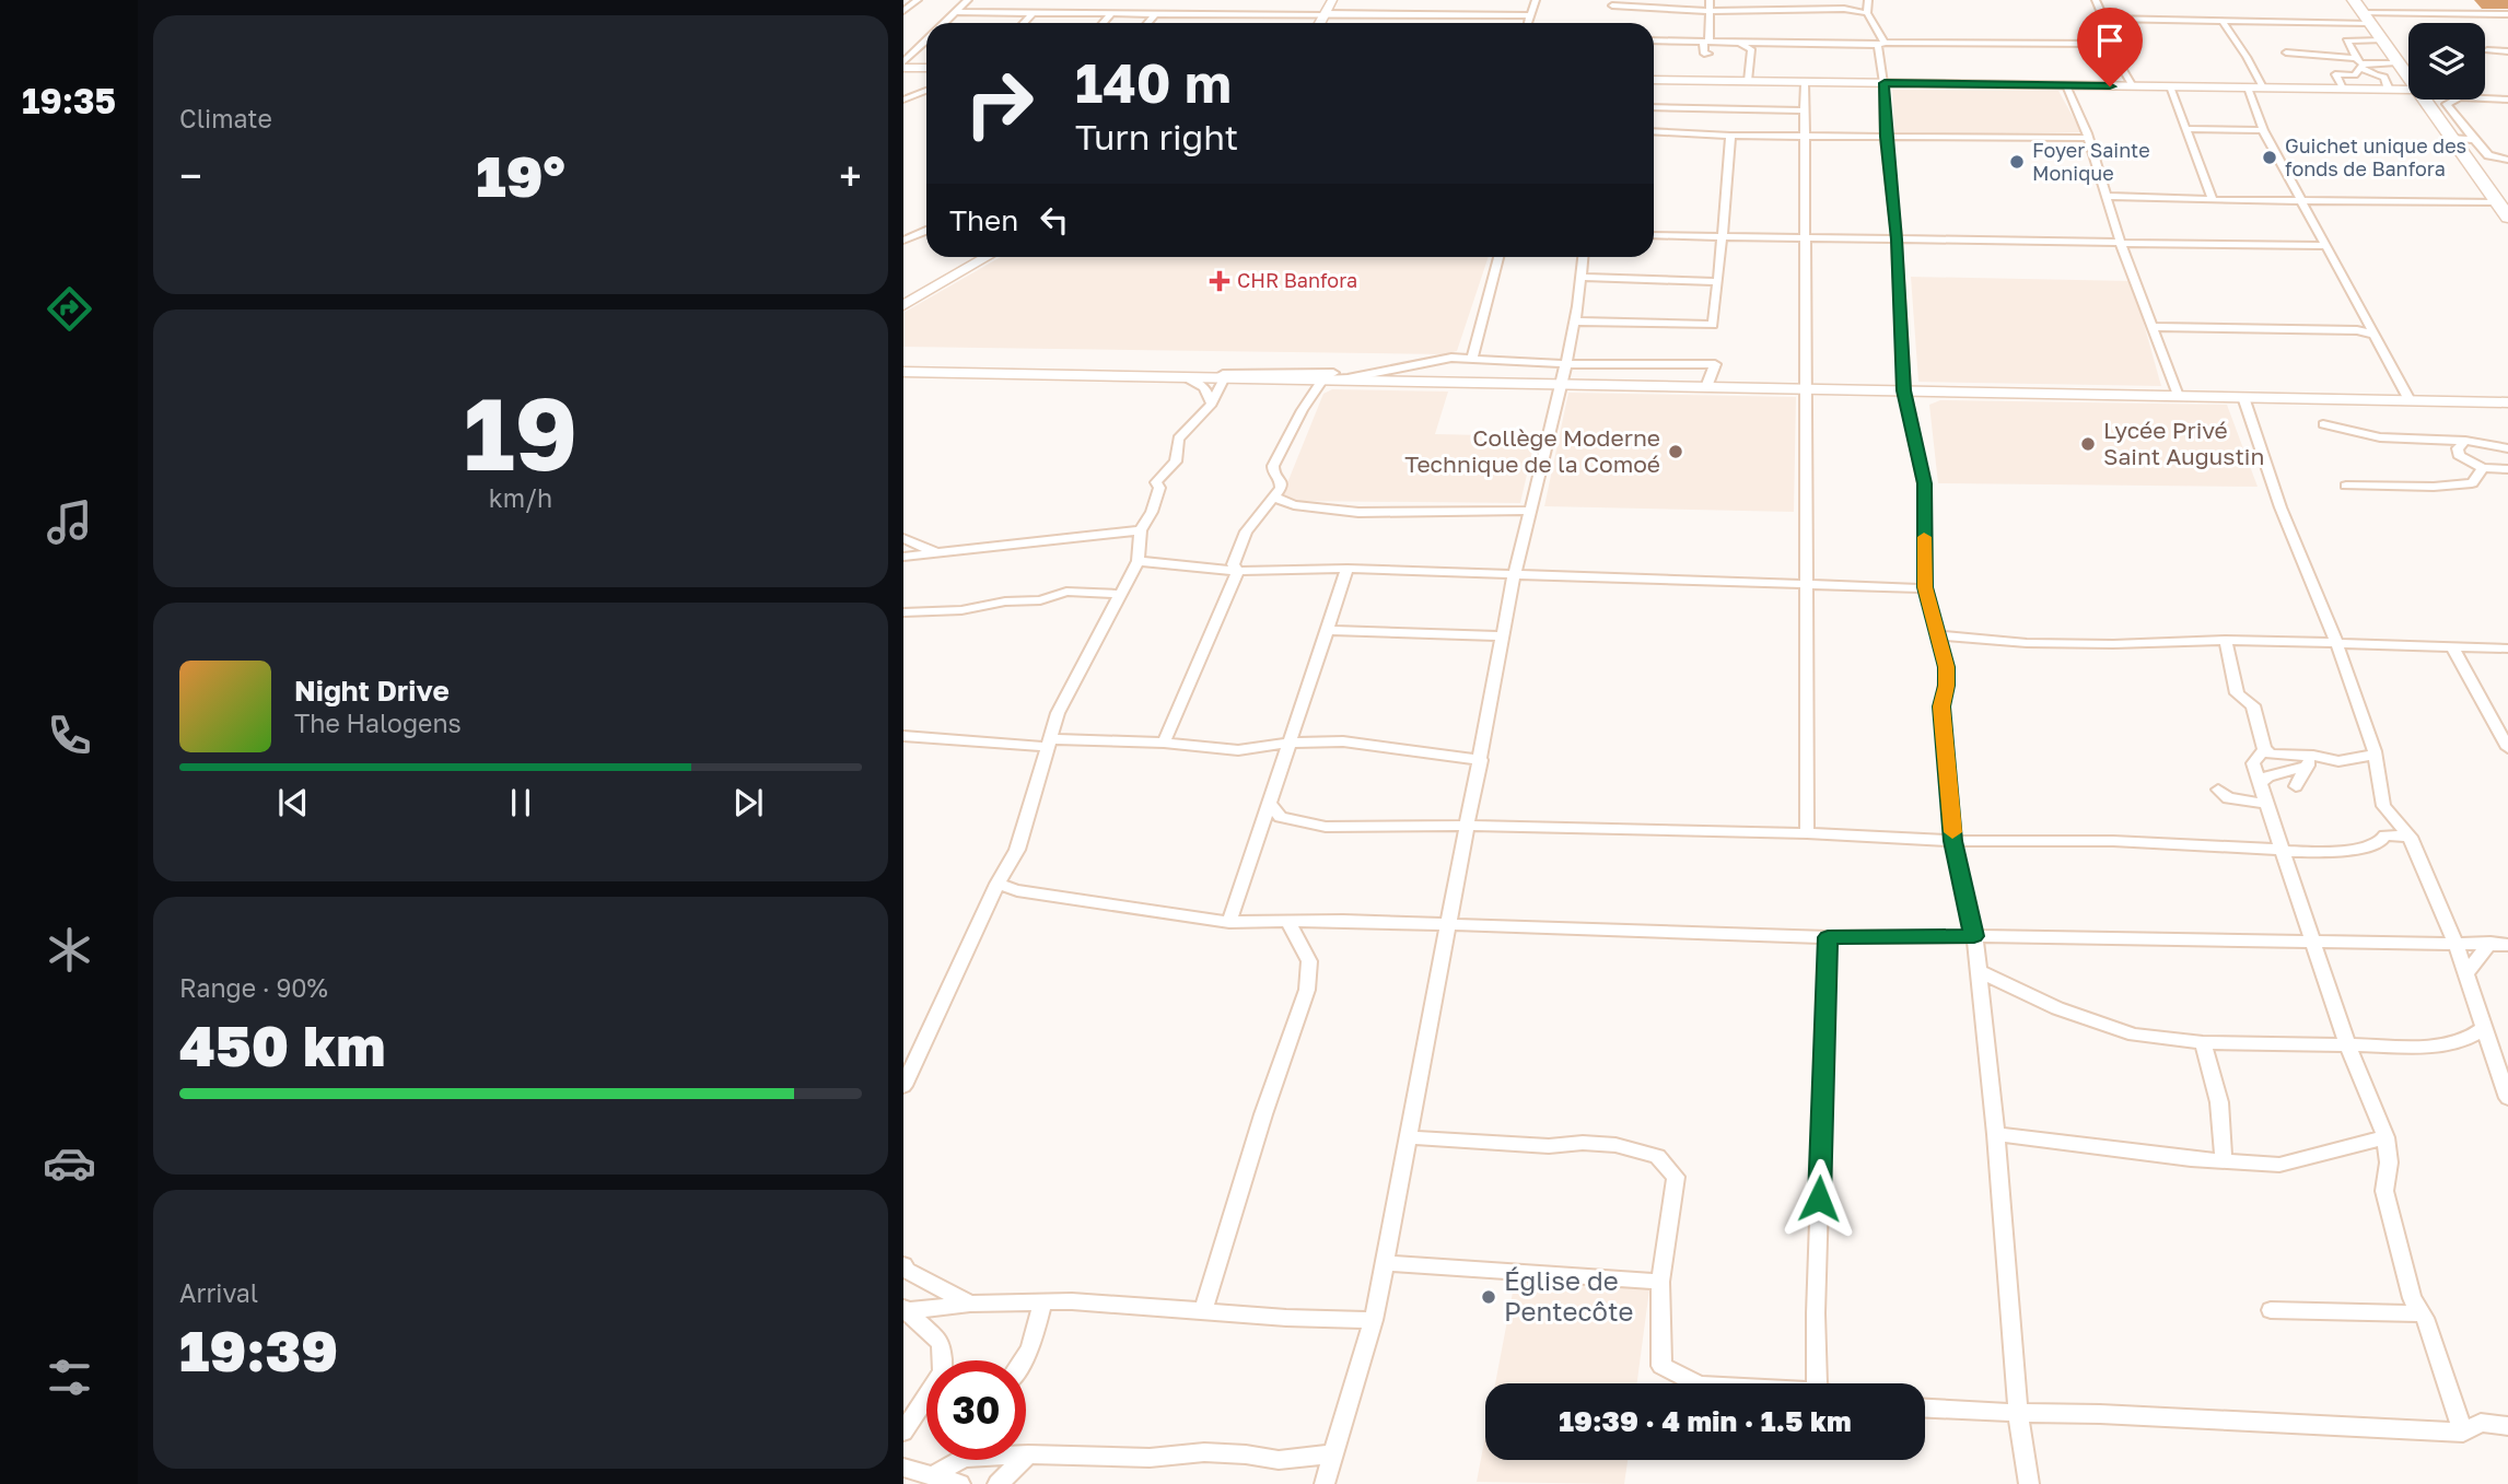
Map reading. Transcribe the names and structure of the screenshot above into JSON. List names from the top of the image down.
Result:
{
  "places": {
    "other": [
      "Guichet unique des fonds de Banfora",
      "Foyer Sainte Monique",
      "Lycée Privé Saint Augustin",
      "Collège Moderne Technique de la Comoé",
      "Église de Pentecôte"
    ],
    "health": ["CHR Banfora"]
  },
  "page": {
    "tabs": "19:35",
    "tile": [
      "Climate",
      ["19", "km/h"],
      ["Range · 90%", "450 km"],
      ["Arrival", "19:39"]
    ],
    "turn": ["140 m", "Turn right"],
    "heat": ["−", "19°", "+"],
    "then": "Then",
    "song": ["Night Drive", "The Halogens"],
    "limit": "30",
    "trip": "19:39 · 4 min · 1.5 km"
  }
}
